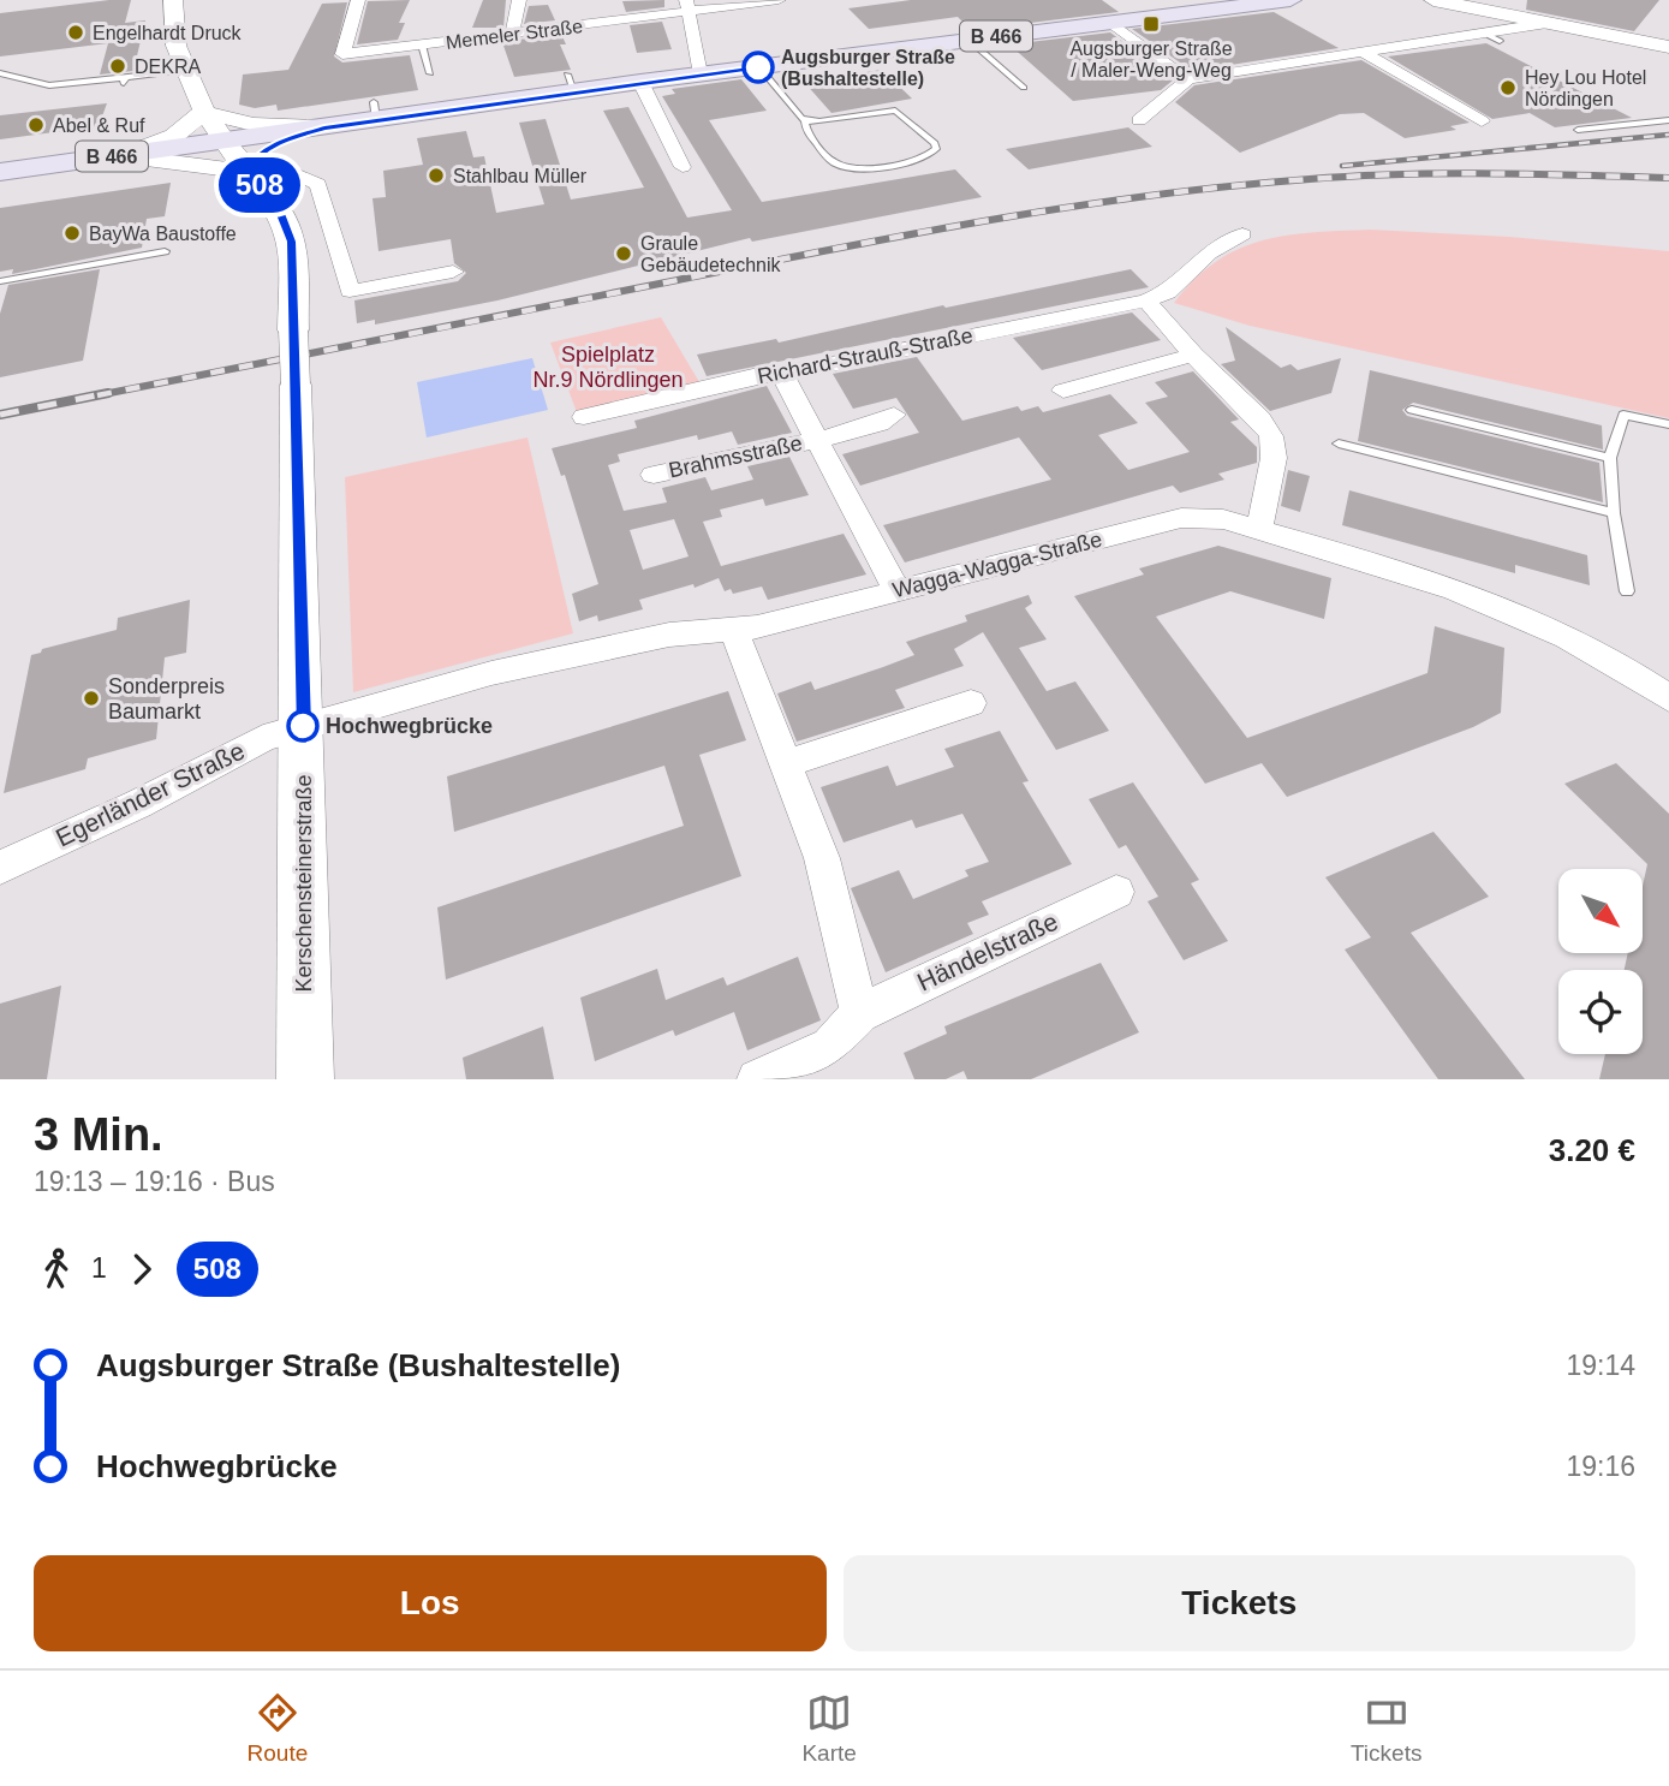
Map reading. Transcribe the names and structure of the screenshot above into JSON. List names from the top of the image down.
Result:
{
  "streets": {
    "main road": ["B 466"],
    "street": [
      "Memeler Straße",
      "Richard-Strauß-Straße",
      "Brahmsstraße",
      "Wagga-Wagga-Straße",
      "Egerländer Straße",
      "Kerschensteinerstraße",
      "Händelstraße"
    ]
  },
  "crossings": [
    ["Richard-Strauß-Straße", "Brahmsstraße"],
    ["Brahmsstraße", "Wagga-Wagga-Straße"],
    ["Wagga-Wagga-Straße", "Egerländer Straße"],
    ["Wagga-Wagga-Straße", "Kerschensteinerstraße"],
    ["Egerländer Straße", "Kerschensteinerstraße"]
  ],
  "parks": ["Spielplatz Nr.9 Nördlingen"],
  "places": {
    "transit": ["Augsburger Straße / Maler-Weng-Weg"],
    "other": [
      "Engelhardt Druck",
      "DEKRA",
      "Augsburger Straße (Bushaltestelle)",
      "Hey Lou Hotel Nördingen",
      "Abel & Ruf",
      "Stahlbau Müller",
      "BayWa Baustoffe",
      "Graule Gebäudetechnik",
      "Sonderpreis Baumarkt",
      "Hochwegbrücke"
    ]
  },
  "lines": ["bus line 508"],
  "north": "bottom right",
  "page": {
    "on_map": "508",
    "heading": ["3 Min.", "19:13 – 19:16 · Bus", "3.20 €"],
    "legs": ["1", "508"],
    "list": [
      {
        "name": "Augsburger Straße (Bushaltestelle)",
        "value": "19:14"
      },
      {
        "name": "Hochwegbrücke",
        "value": "19:16"
      }
    ],
    "buttons": ["Los", "Tickets"],
    "tabs": ["Route", "Karte", "Tickets"]
  }
}
